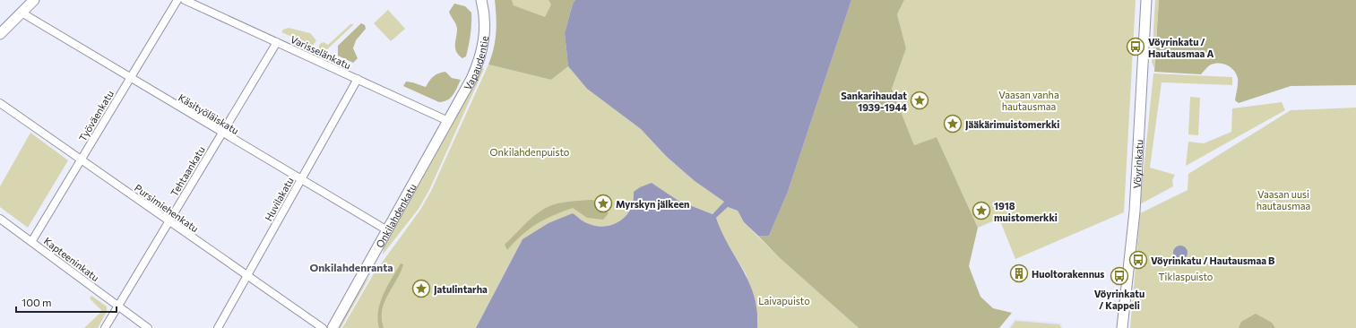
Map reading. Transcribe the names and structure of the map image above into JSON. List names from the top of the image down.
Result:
{
  "streets": {
    "main road": ["Vapaudentie", "Vöyrinkatu", "Onkilahdenkatu"],
    "street": [
      "Varisselänkatu",
      "Käsityöläiskatu",
      "Työväenkatu",
      "Tehtaankatu",
      "Huvilakatu",
      "Pursimiehenkatu",
      "Kapteeninkatu"
    ]
  },
  "crossings": [
    ["Varisselänkatu", "Vapaudentie"],
    ["Varisselänkatu", "Tehtaankatu"],
    ["Varisselänkatu", "Huvilakatu"],
    ["Varisselänkatu", "Onkilahdenkatu"],
    ["Vapaudentie", "Onkilahdenkatu"],
    ["Käsityöläiskatu", "Työväenkatu"],
    ["Käsityöläiskatu", "Tehtaankatu"],
    ["Käsityöläiskatu", "Huvilakatu"],
    ["Käsityöläiskatu", "Onkilahdenkatu"],
    ["Työväenkatu", "Pursimiehenkatu"],
    ["Työväenkatu", "Kapteeninkatu"],
    ["Tehtaankatu", "Pursimiehenkatu"],
    ["Tehtaankatu", "Kapteeninkatu"],
    ["Huvilakatu", "Pursimiehenkatu"]
  ],
  "districts": ["Onkilahdenranta"],
  "parks": [
    "Vaasan vanha hautausmaa",
    "Onkilahdenpuisto",
    "Vaasan uusi hautausmaa",
    "Tiklaspuisto",
    "Laivapuisto"
  ],
  "places": {
    "bus stop": ["Vöyrinkatu / Hautausmaa A", "Vöyrinkatu / Hautausmaa B", "Vöyrinkatu / Kappeli"],
    "place": [
      "Sankarihaudat 1939-1944",
      "Jääkärimuistomerkki",
      "Myrskyn jälkeen",
      "1918 muistomerkki",
      "Jatulintarha"
    ],
    "building": ["Huoltorakennus"]
  },
  "scale_bar": "100 m"
}
